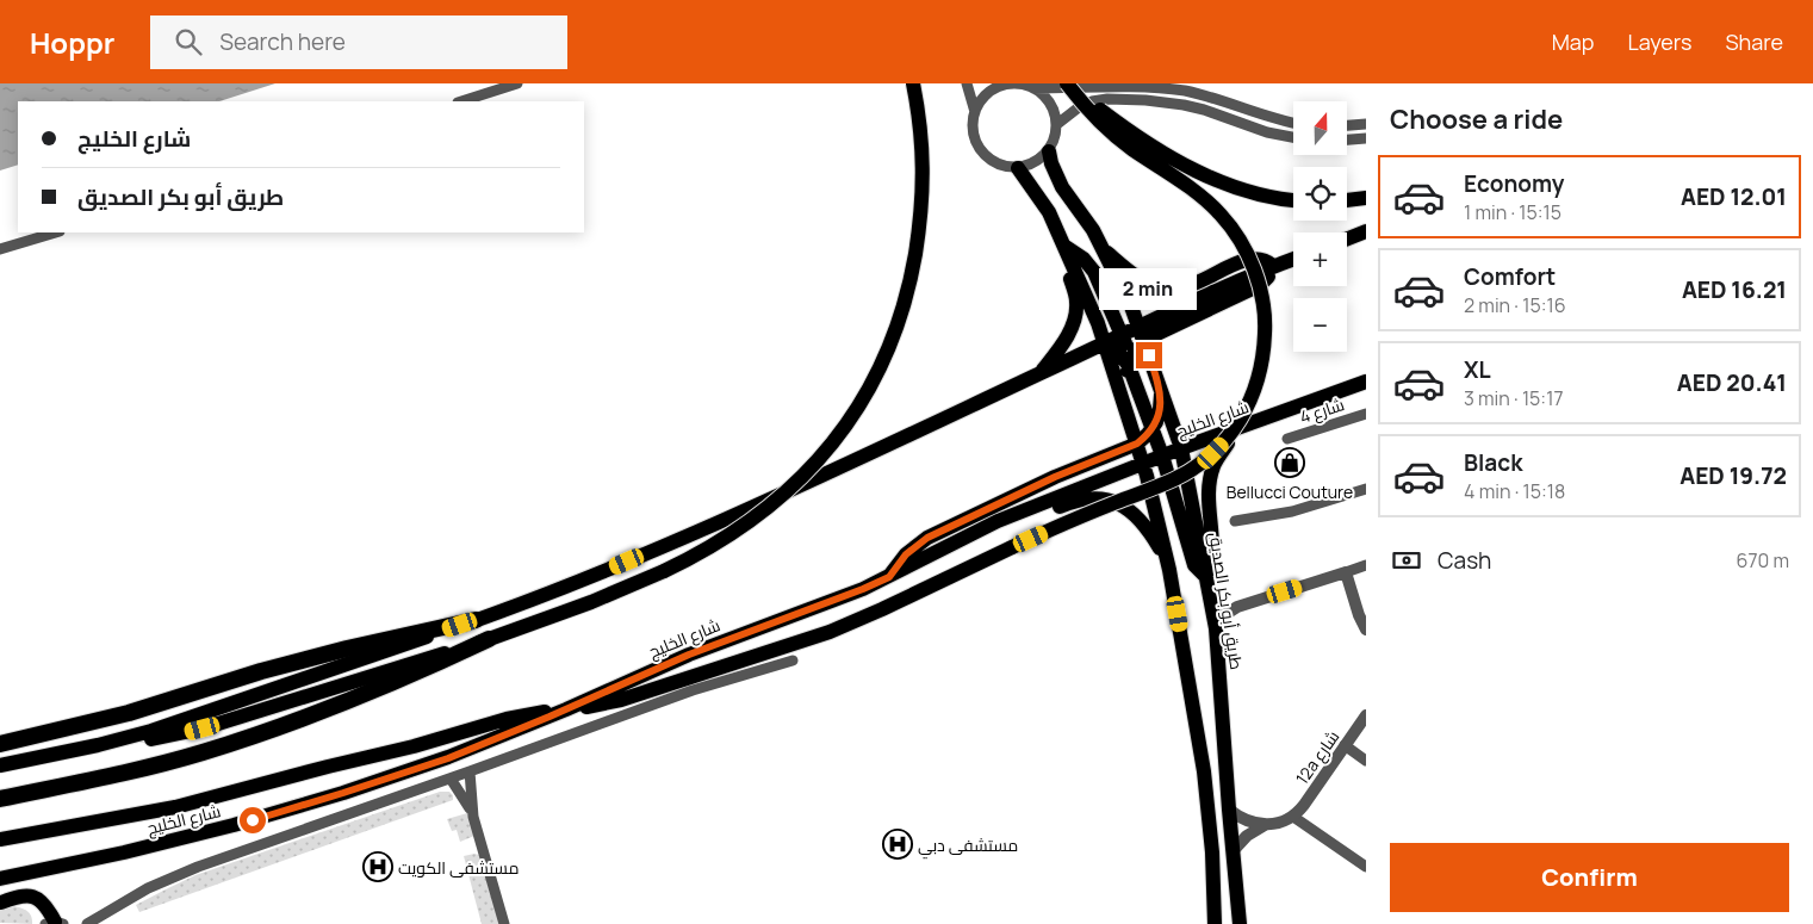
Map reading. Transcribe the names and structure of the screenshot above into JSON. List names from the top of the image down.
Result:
{
  "streets": {
    "main road": ["شارع الخليج", "طريق أبو بكر الصديق"],
    "street": ["شارع 4", "12a شارع"]
  },
  "crossings": [
    ["شارع الخليج", "طريق أبو بكر الصديق"]
  ],
  "places": {
    "shop": ["Bellucci Couture"],
    "hospital": ["مستشفى دبي", "مستشفى الكويت"]
  },
  "north": "top",
  "page": {
    "header": "Hoppr",
    "search": "Search here",
    "nav": ["Map", "Layers", "Share"],
    "heading": "Choose a ride",
    "map_buttons": ["+", "−"],
    "banner": ["شارع الخليج", "طريق أبو بكر الصديق"],
    "list": [
      {
        "name": "Economy",
        "note": "1 min · 15:15",
        "value": "AED 12.01"
      },
      {
        "name": "Comfort",
        "note": "2 min · 15:16",
        "value": "AED 16.21"
      },
      {
        "name": "XL",
        "note": "3 min · 15:17",
        "value": "AED 20.41"
      },
      {
        "name": "Black",
        "note": "4 min · 15:18",
        "value": "AED 19.72"
      }
    ],
    "bubble": "2 min",
    "pay": ["Cash", "670 m"],
    "buttons": "Confirm"
  }
}
